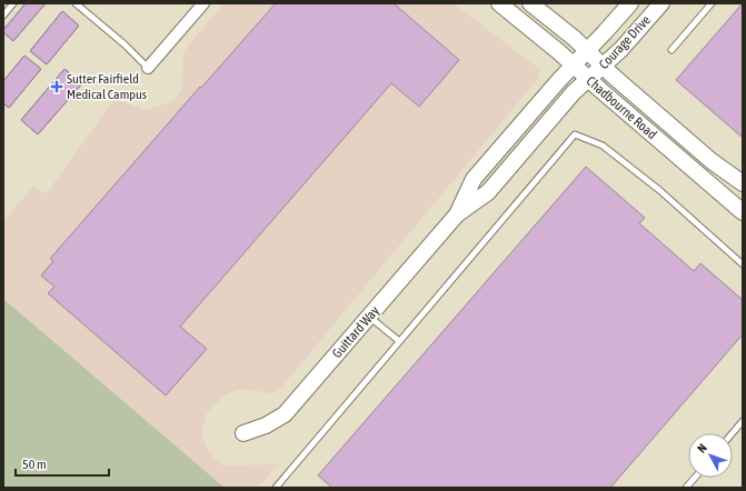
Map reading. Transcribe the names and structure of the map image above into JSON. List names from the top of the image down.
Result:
{
  "streets": {
    "street": ["Courage Drive", "Chadbourne Road", "Guittard Way"]
  },
  "crossings": [
    ["Courage Drive", "Chadbourne Road"],
    ["Courage Drive", "Guittard Way"],
    ["Chadbourne Road", "Guittard Way"]
  ],
  "places": {
    "health": ["Sutter Fairfield Medical Campus"]
  },
  "scale_bar": "50 m",
  "north": "top left"
}
